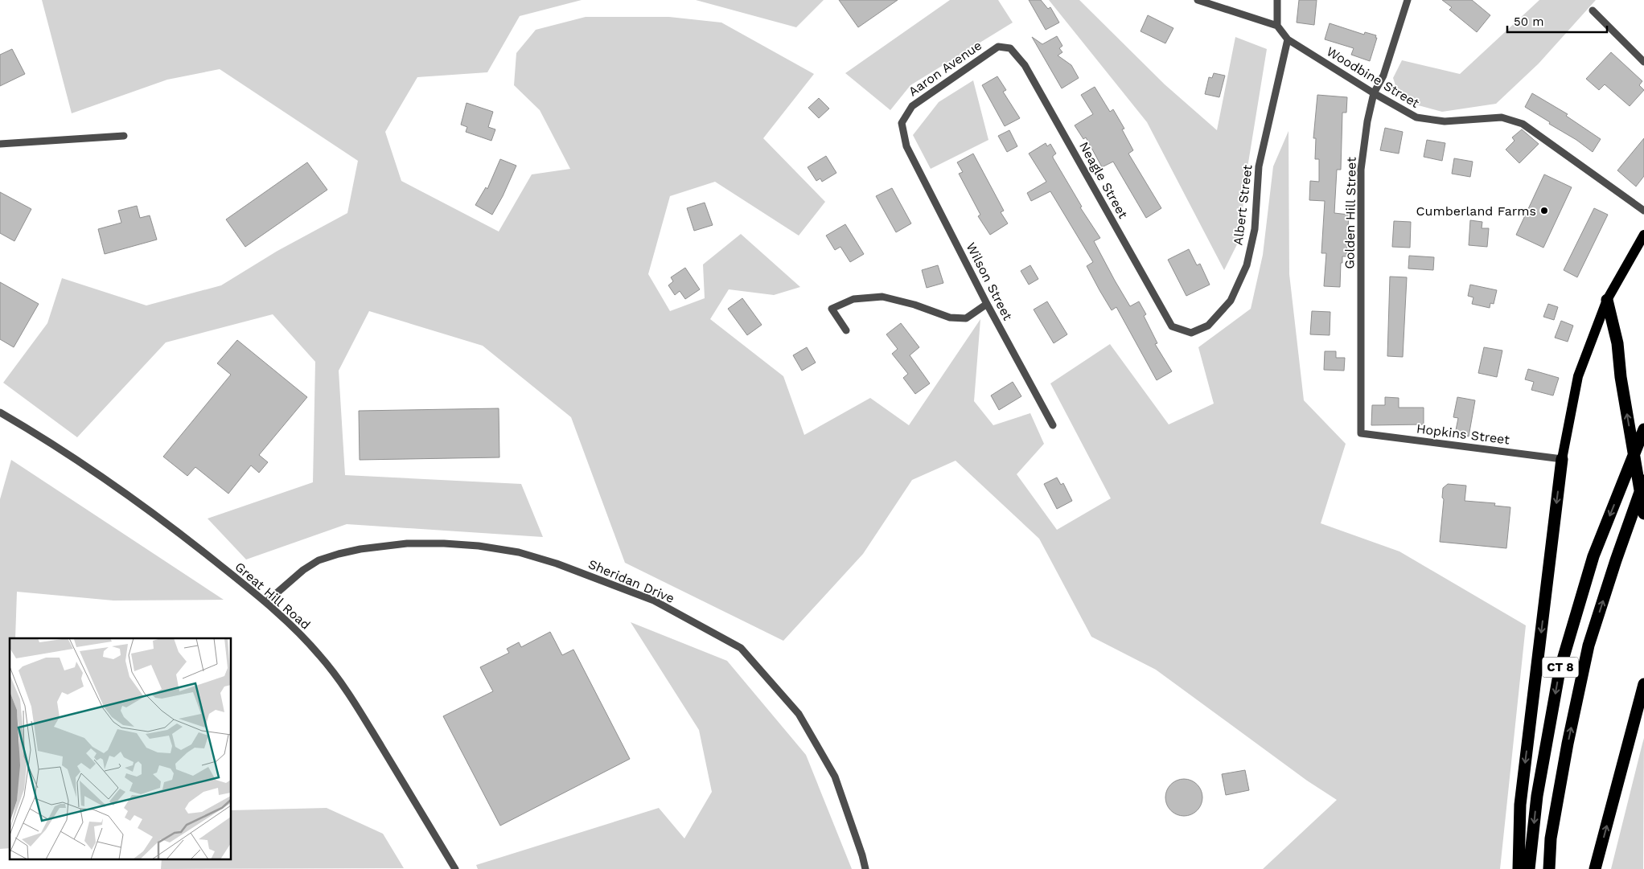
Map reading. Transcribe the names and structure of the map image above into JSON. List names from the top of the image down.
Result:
{
  "streets": {
    "highway": ["CT 8"],
    "street": [
      "Aaron Avenue",
      "Woodbine Street",
      "Neagle Street",
      "Albert Street",
      "Golden Hill Street",
      "Wilson Street",
      "Hopkins Street",
      "Sheridan Drive",
      "Great Hill Road"
    ]
  },
  "crossings": [
    ["Aaron Avenue", "Neagle Street"],
    ["Aaron Avenue", "Wilson Street"],
    ["Woodbine Street", "Albert Street"],
    ["Woodbine Street", "Golden Hill Street"],
    ["Neagle Street", "Albert Street"],
    ["Golden Hill Street", "Hopkins Street"],
    ["Sheridan Drive", "Great Hill Road"]
  ],
  "places": ["Cumberland Farms"],
  "scale_bar": "50 m"
}
